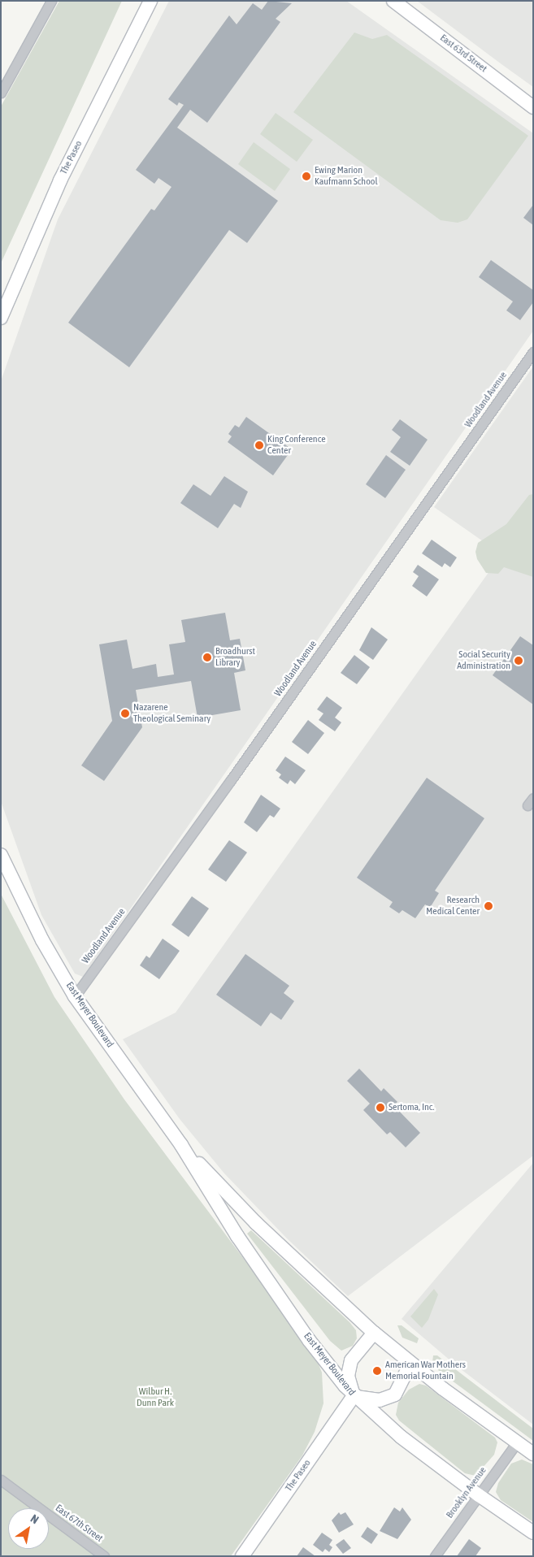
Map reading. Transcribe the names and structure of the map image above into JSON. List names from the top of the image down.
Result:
{
  "streets": {
    "main road": ["East 63rd Street", "The Paseo", "East Meyer Boulevard"],
    "street": ["Woodland Avenue", "Brooklyn Avenue", "East 67th Street"]
  },
  "crossings": [
    ["The Paseo", "East Meyer Boulevard"],
    ["Woodland Avenue", "East Meyer Boulevard"],
    ["East Meyer Boulevard", "Brooklyn Avenue"]
  ],
  "parks": ["Wilbur H. Dunn Park"],
  "places": [
    "Ewing Marion Kaufmann School",
    "King Conference Center",
    "Broadhurst Library",
    "Social Security Administration",
    "Nazarene Theological Seminary",
    "Research Medical Center",
    "Sertoma, Inc.",
    "American War Mothers Memorial Fountain"
  ],
  "north": "top right"
}
